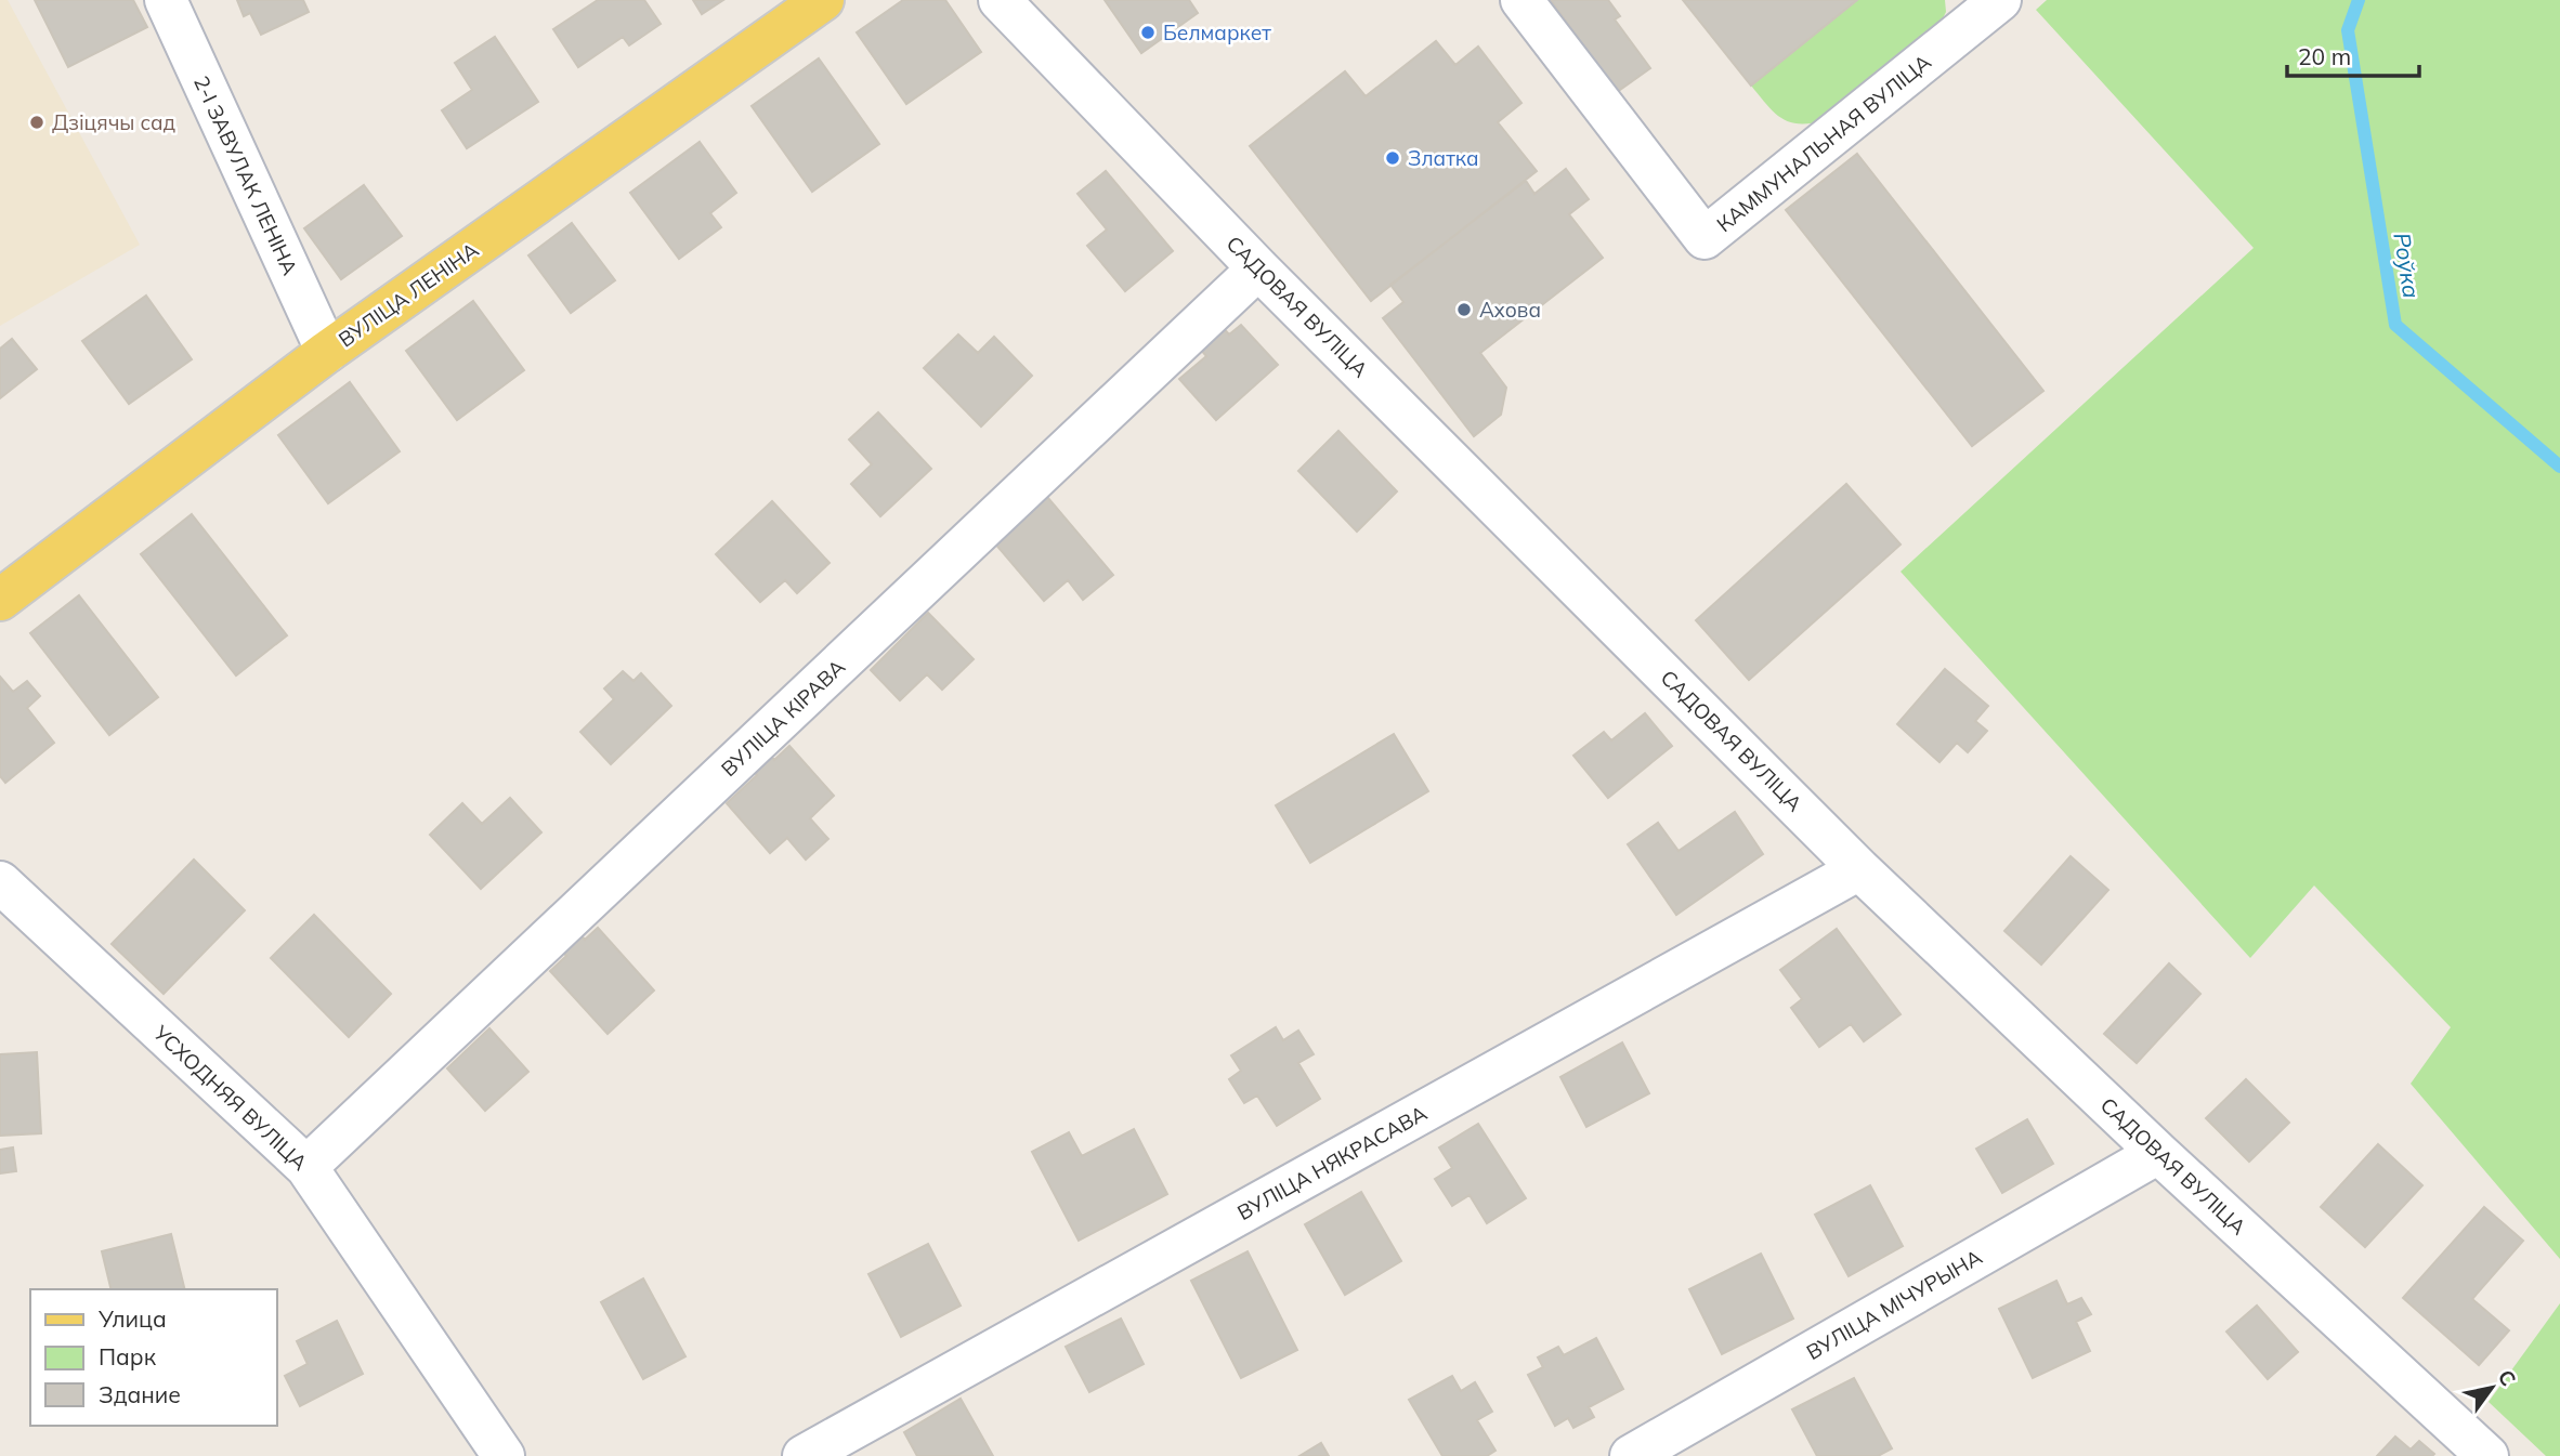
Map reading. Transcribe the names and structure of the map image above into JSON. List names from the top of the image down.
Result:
{
  "streets": {
    "main road": ["ВУЛІЦА ЛЕНІНА"],
    "street": [
      "КАММУНАЛЬНАЯ ВУЛІЦА",
      "2-І ЗАВУЛАК ЛЕНІНА",
      "САДОВАЯ ВУЛІЦА",
      "ВУЛІЦА КІРАВА",
      "УСХОДНЯЯ ВУЛІЦА",
      "ВУЛІЦА НЯКРАСАВА",
      "ВУЛІЦА МІЧУРЫНА"
    ]
  },
  "crossings": [
    ["2-І ЗАВУЛАК ЛЕНІНА", "ВУЛІЦА ЛЕНІНА"],
    ["САДОВАЯ ВУЛІЦА", "ВУЛІЦА КІРАВА"],
    ["САДОВАЯ ВУЛІЦА", "ВУЛІЦА НЯКРАСАВА"],
    ["САДОВАЯ ВУЛІЦА", "ВУЛІЦА МІЧУРЫНА"],
    ["ВУЛІЦА КІРАВА", "УСХОДНЯЯ ВУЛІЦА"]
  ],
  "water": ["Роўка"],
  "places": [
    "Белмаркет",
    "Дзіцячы сад",
    "Златка",
    "Ахова"
  ],
  "legend": ["Улица", "Парк", "Здание"],
  "scale_bar": "20 m",
  "north": "top right"
}
